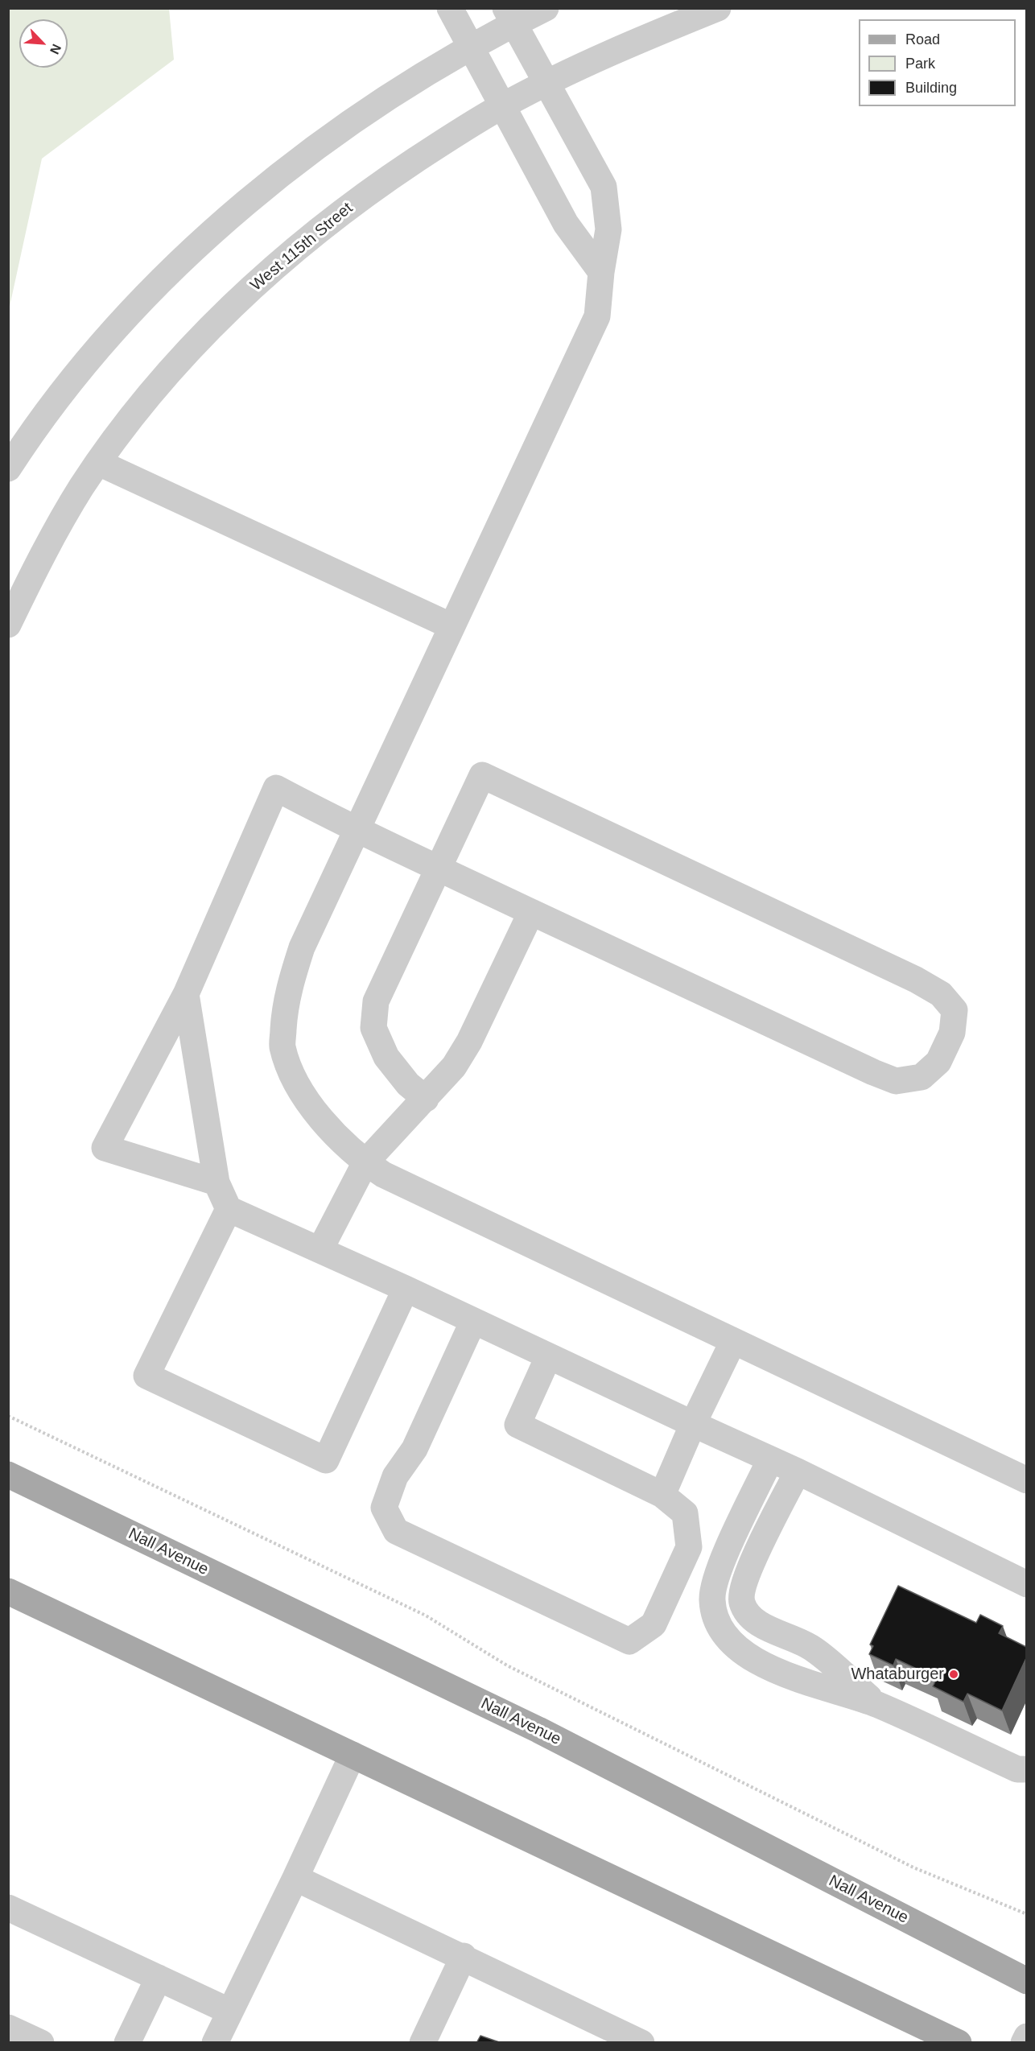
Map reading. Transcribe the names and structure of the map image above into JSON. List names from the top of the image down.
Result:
{
  "streets": {
    "main road": ["Nall Avenue"],
    "street": ["West 115th Street"]
  },
  "places": ["Whataburger"],
  "legend": ["Road", "Park", "Building"],
  "north": "bottom right"
}
